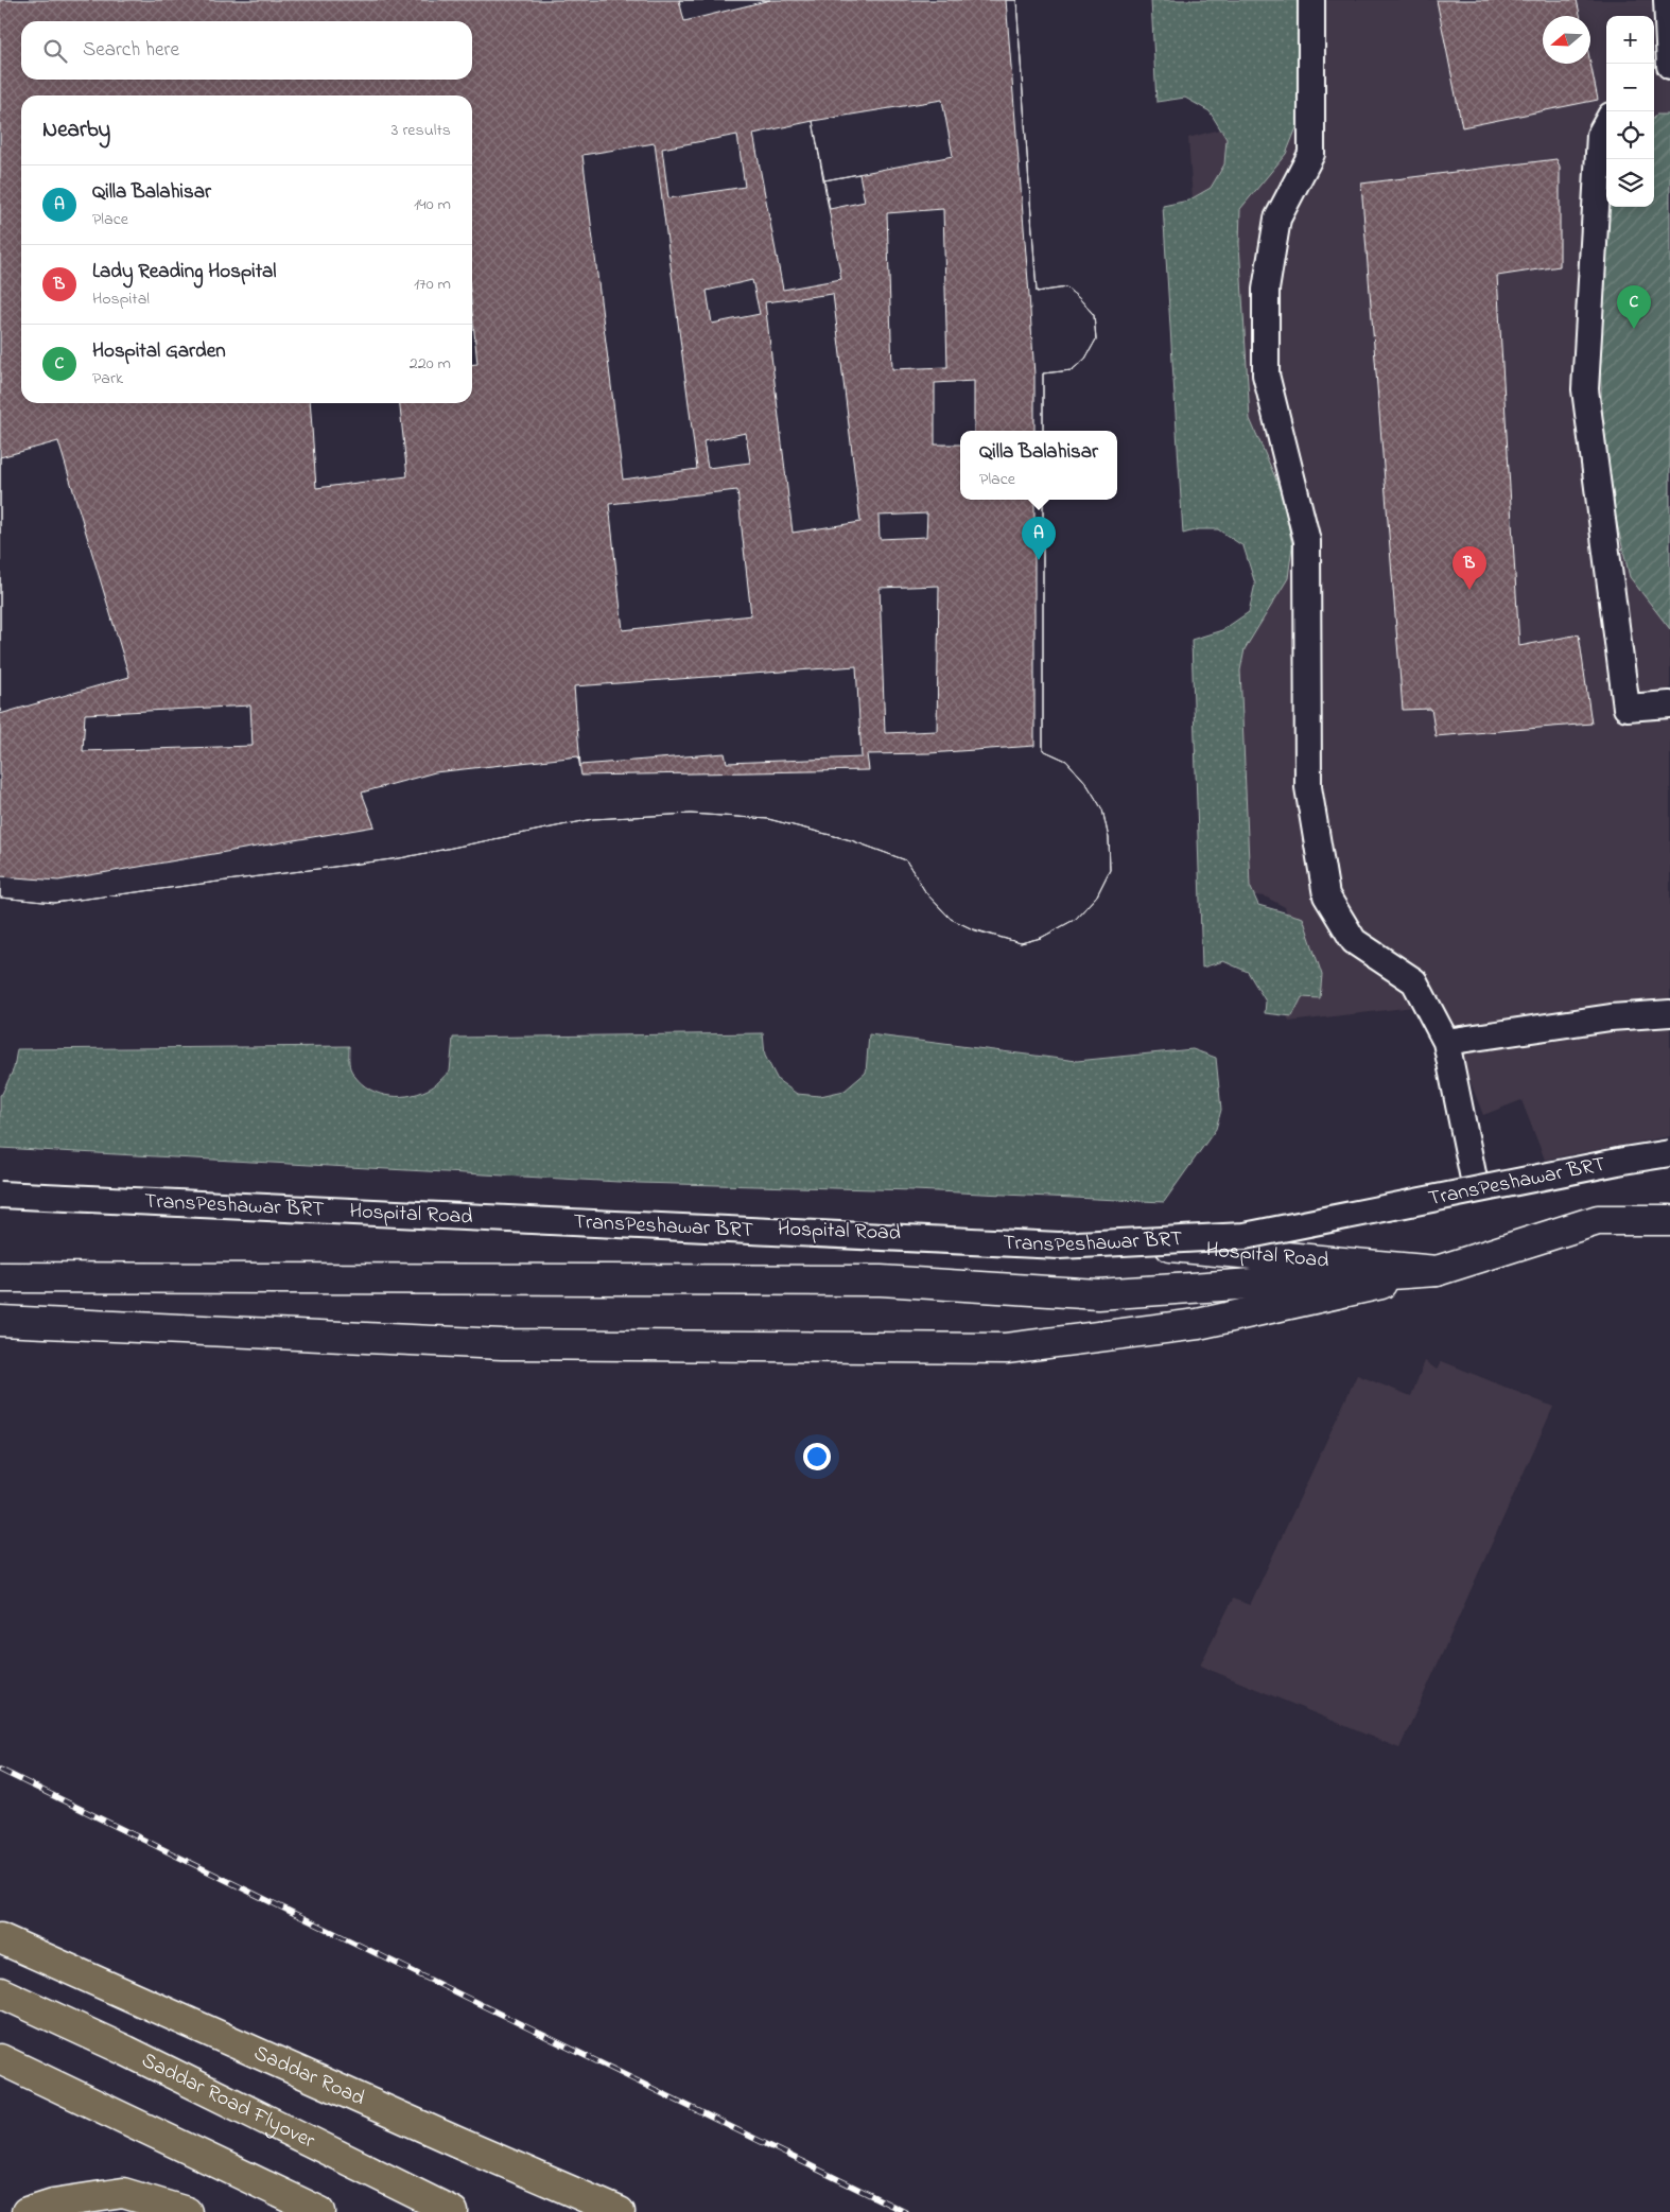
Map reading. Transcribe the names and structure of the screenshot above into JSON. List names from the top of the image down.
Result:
{
  "streets": {
    "main road": ["Saddar Road", "Saddar Road Flyover"],
    "street": ["Hospital Road"],
    "lane": ["TransPeshawar BRT"]
  },
  "north": "left",
  "page": {
    "map_buttons": ["+", "−"],
    "search": "Search here",
    "heading": ["Nearby", "3 results"],
    "list": [
      {
        "mark": "A",
        "name": "Qilla Balahisar",
        "note": "Place",
        "value": "140 m"
      },
      {
        "mark": "B",
        "name": "Lady Reading Hospital",
        "note": "Hospital",
        "value": "170 m"
      },
      {
        "mark": "C",
        "name": "Hospital Garden",
        "note": "Park",
        "value": "220 m"
      }
    ],
    "pins": ["C", "A", "B"],
    "popup": ["Qilla Balahisar", "Place"]
  }
}
